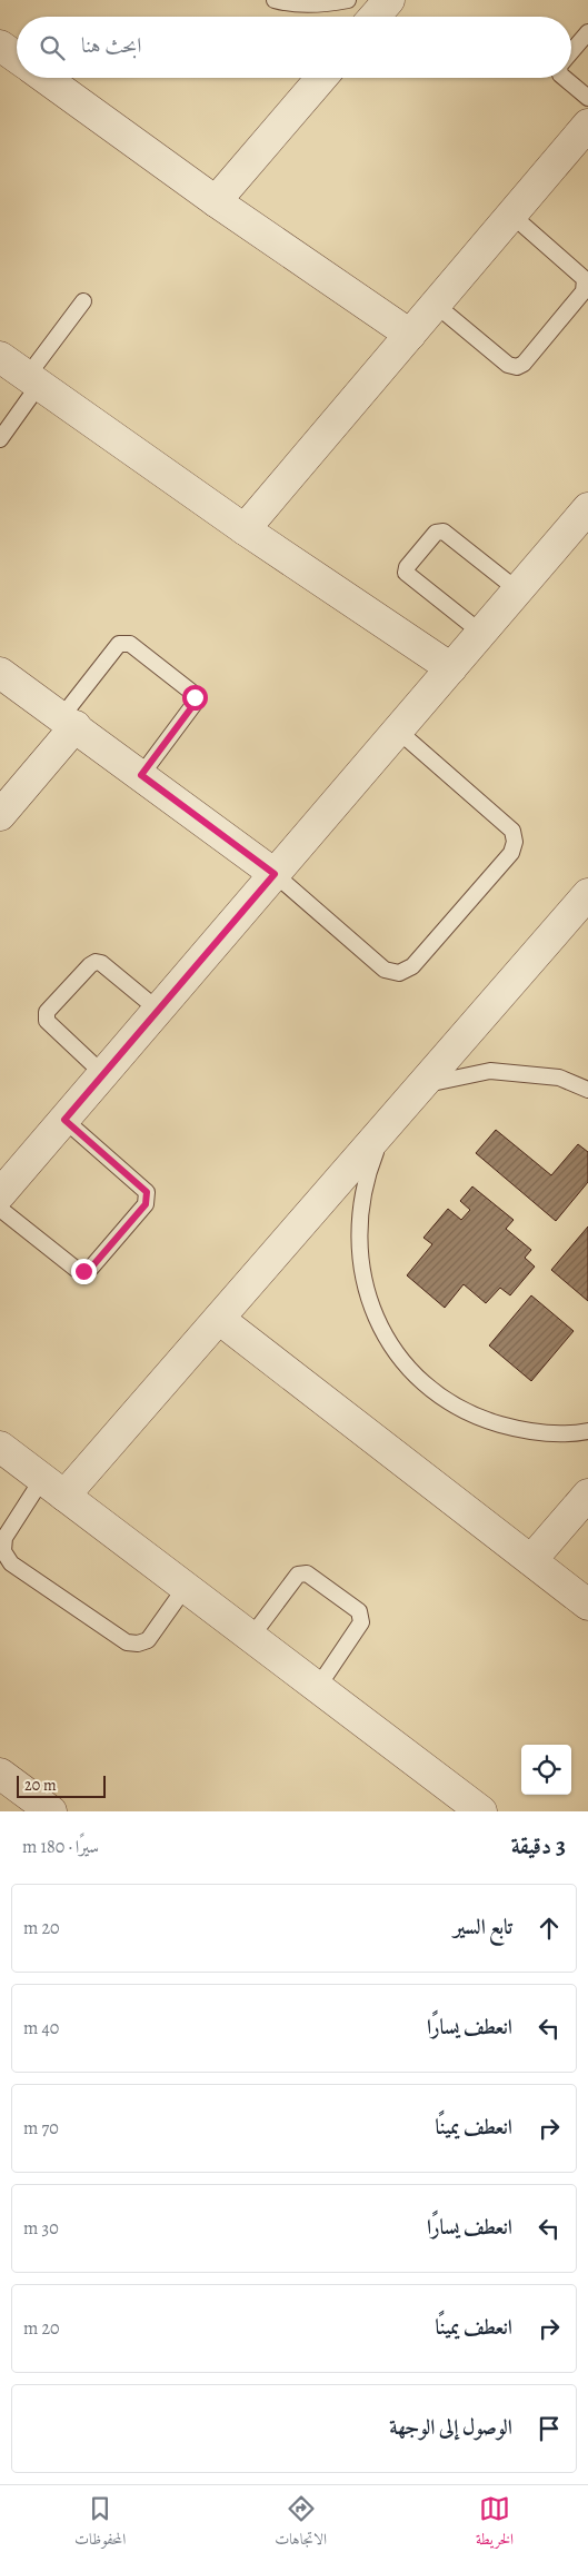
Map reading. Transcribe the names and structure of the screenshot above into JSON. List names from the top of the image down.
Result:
{
  "scale_bar": "20 m",
  "page": {
    "search": "ابحث هنا",
    "scale": "20 m",
    "heading": ["3 دقيقة", "سيرًا · 180 m"],
    "list": [
      ["تابع السير", "20 m"],
      ["انعطف يسارًا", "40 m"],
      ["انعطف يمينًا", "70 m"],
      ["انعطف يسارًا", "30 m"],
      ["انعطف يمينًا", "20 m"],
      "الوصول إلى الوجهة"
    ],
    "nav": ["الخريطة", "الاتجاهات", "المحفوظات"]
  }
}
